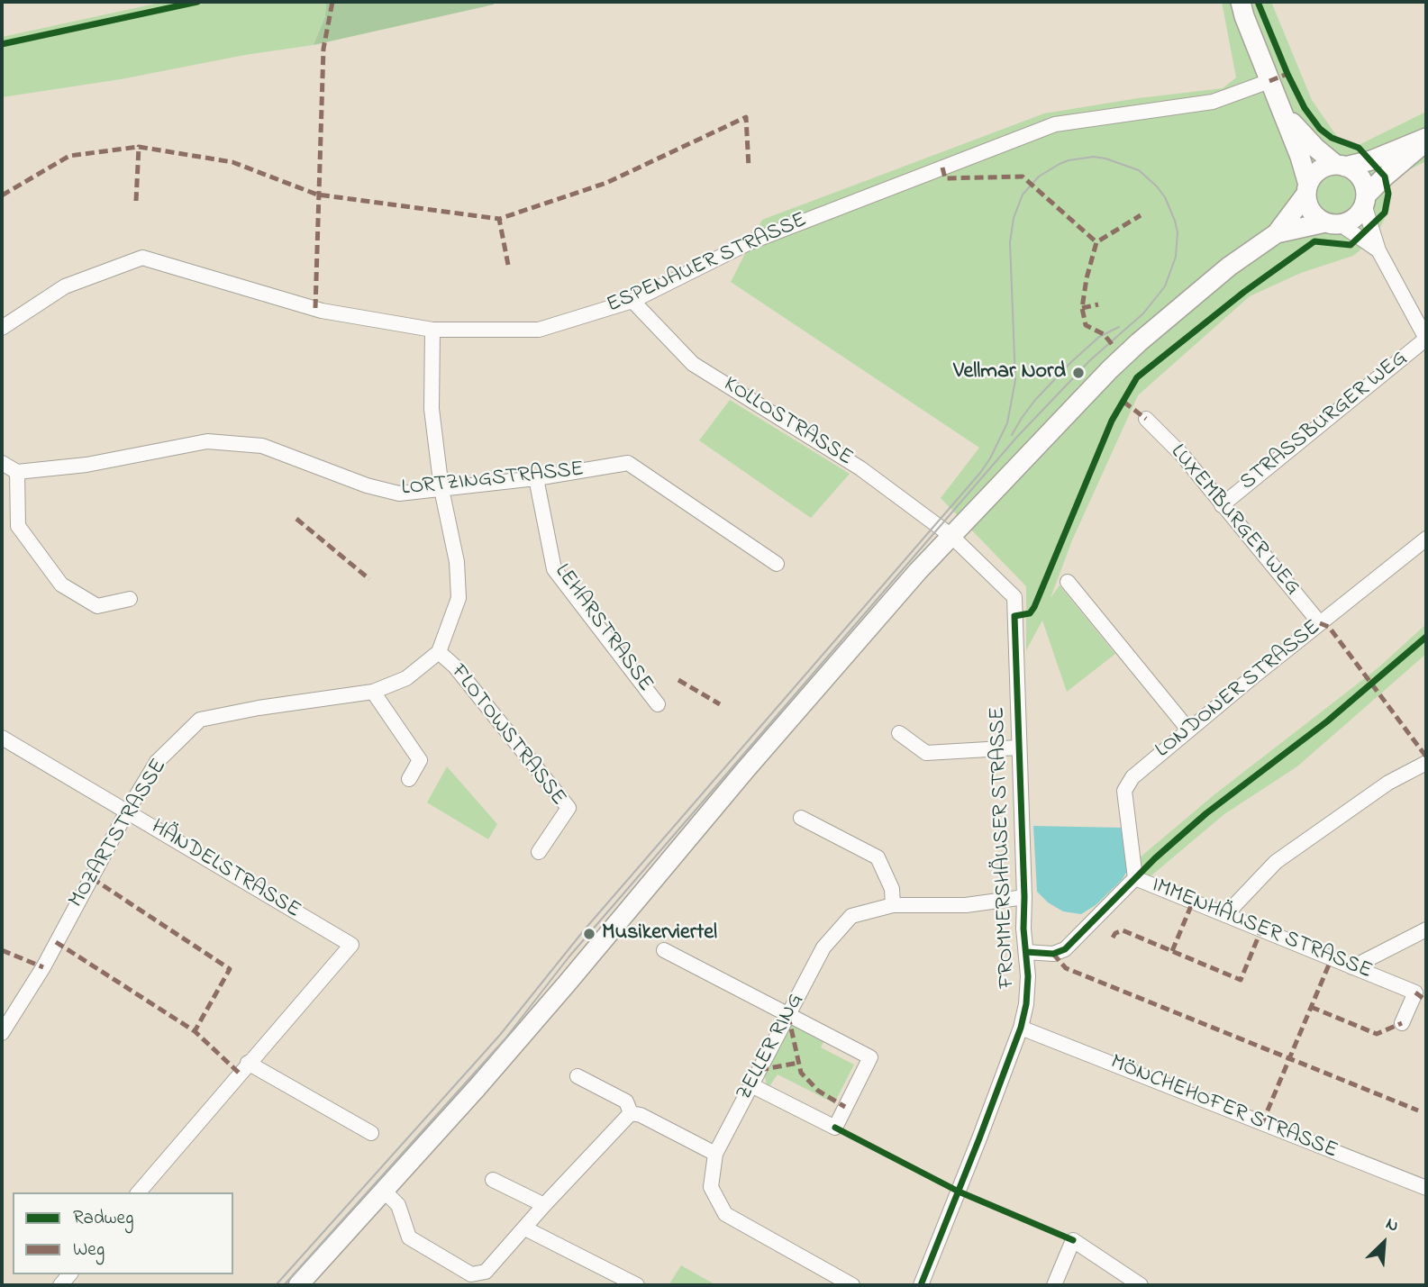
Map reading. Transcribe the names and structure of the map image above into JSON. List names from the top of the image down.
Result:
{
  "streets": {
    "street": [
      "ESPENAUER STRASSE",
      "STRASSBURGER WEG",
      "KOLLOSTRASSE",
      "LORTZINGSTRASSE",
      "LUXEMBURGER WEG",
      "LEHARSTRASSE",
      "LONDONER STRASSE",
      "FLOTOWSTRASSE",
      "MOZARTSTRASSE",
      "FROMMERSHÄUSER STRASSE",
      "HÄNDELSTRASSE",
      "IMMENHÄUSER STRASSE",
      "ZELLER RING",
      "MÖNCHEHOFER STRASSE"
    ]
  },
  "crossings": [
    ["ESPENAUER STRASSE", "KOLLOSTRASSE"],
    ["STRASSBURGER WEG", "LUXEMBURGER WEG"],
    ["KOLLOSTRASSE", "FROMMERSHÄUSER STRASSE"],
    ["LORTZINGSTRASSE", "LEHARSTRASSE"],
    ["LUXEMBURGER WEG", "LONDONER STRASSE"],
    ["LONDONER STRASSE", "IMMENHÄUSER STRASSE"],
    ["FLOTOWSTRASSE", "MOZARTSTRASSE"],
    ["MOZARTSTRASSE", "HÄNDELSTRASSE"],
    ["FROMMERSHÄUSER STRASSE", "IMMENHÄUSER STRASSE"],
    ["FROMMERSHÄUSER STRASSE", "ZELLER RING"],
    ["FROMMERSHÄUSER STRASSE", "MÖNCHEHOFER STRASSE"]
  ],
  "places": ["Vellmar Nord", "Musikerviertel"],
  "legend": ["Radweg", "Weg"],
  "north": "top right"
}
